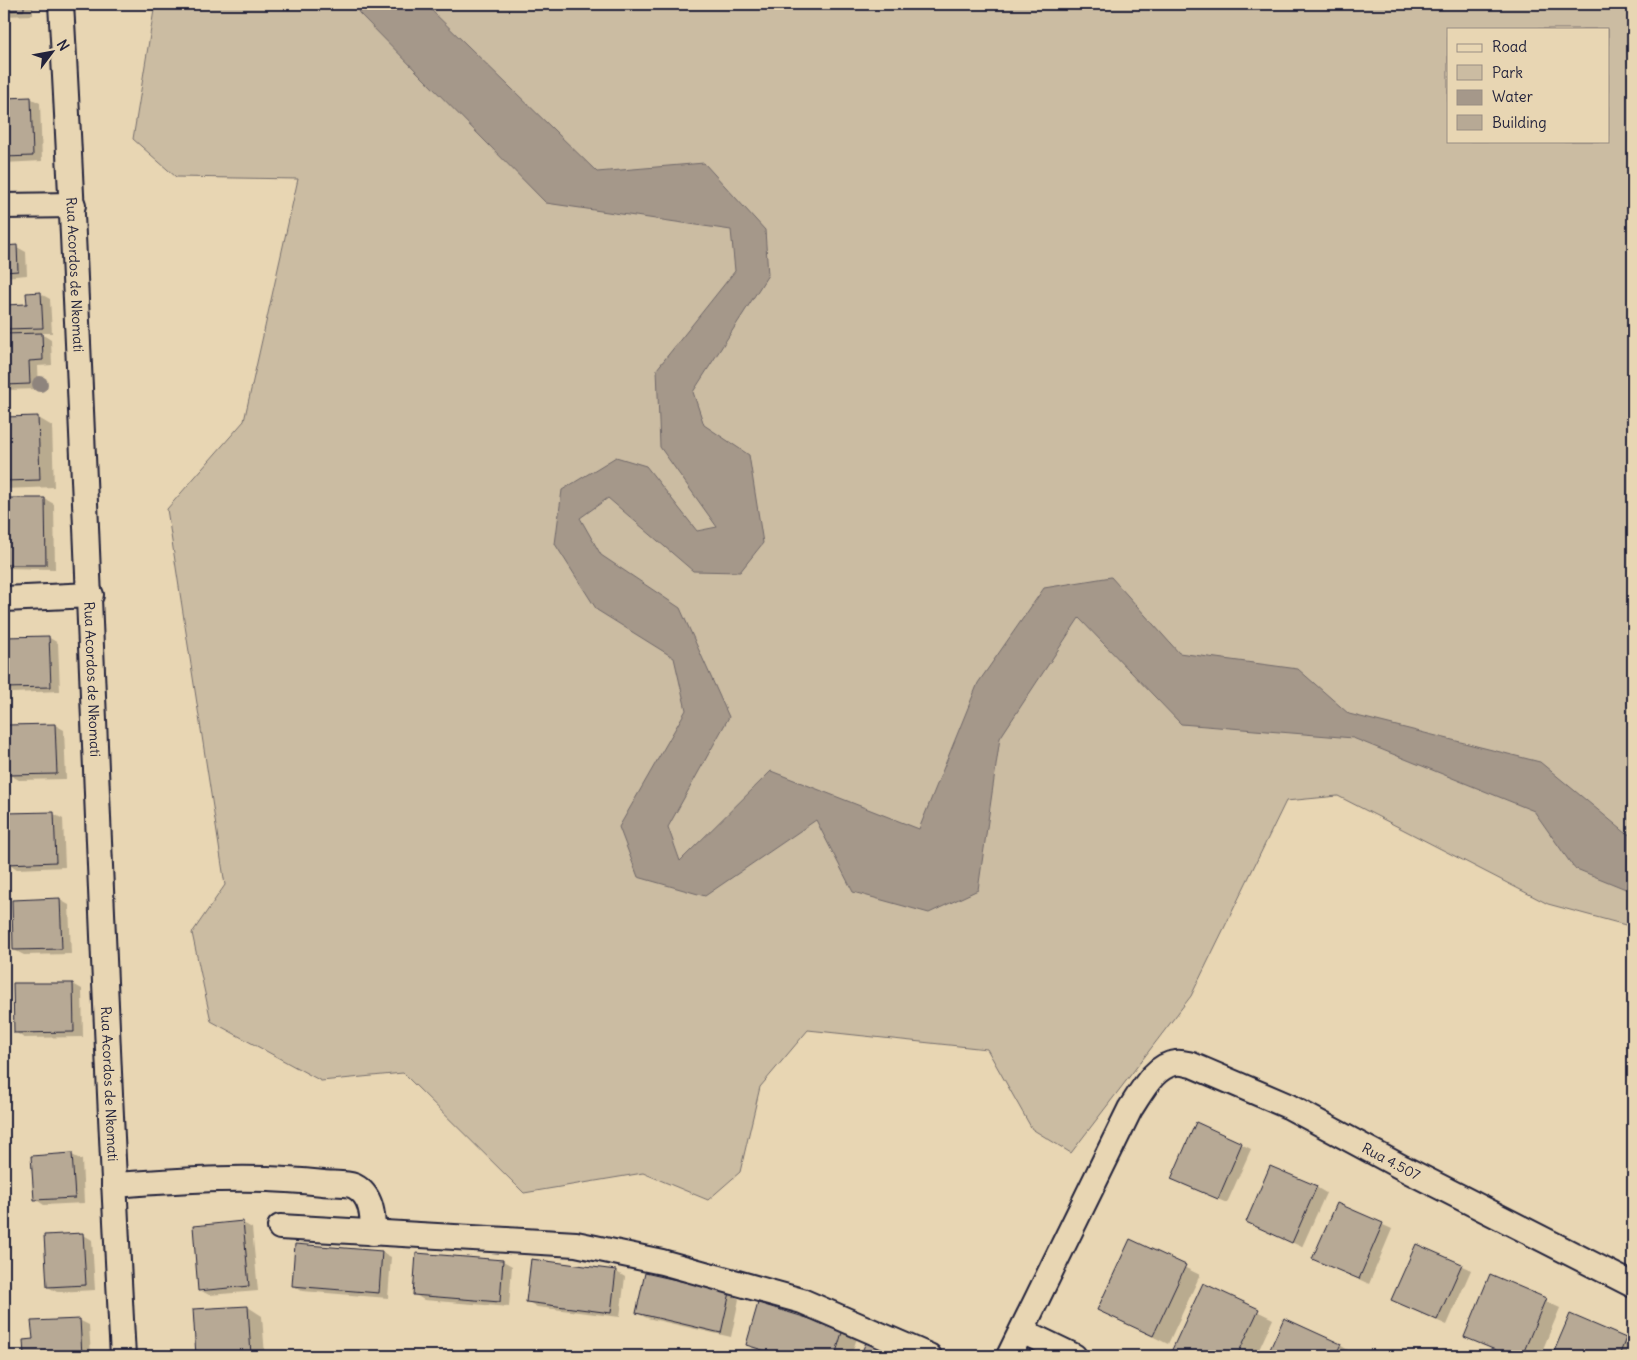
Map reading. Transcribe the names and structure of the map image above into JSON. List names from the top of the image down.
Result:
{
  "streets": {
    "street": ["Rua Acordos de Nkomati", "Rua 4.507"]
  },
  "legend": [
    "Road",
    "Park",
    "Water",
    "Building"
  ],
  "north": "top right"
}
